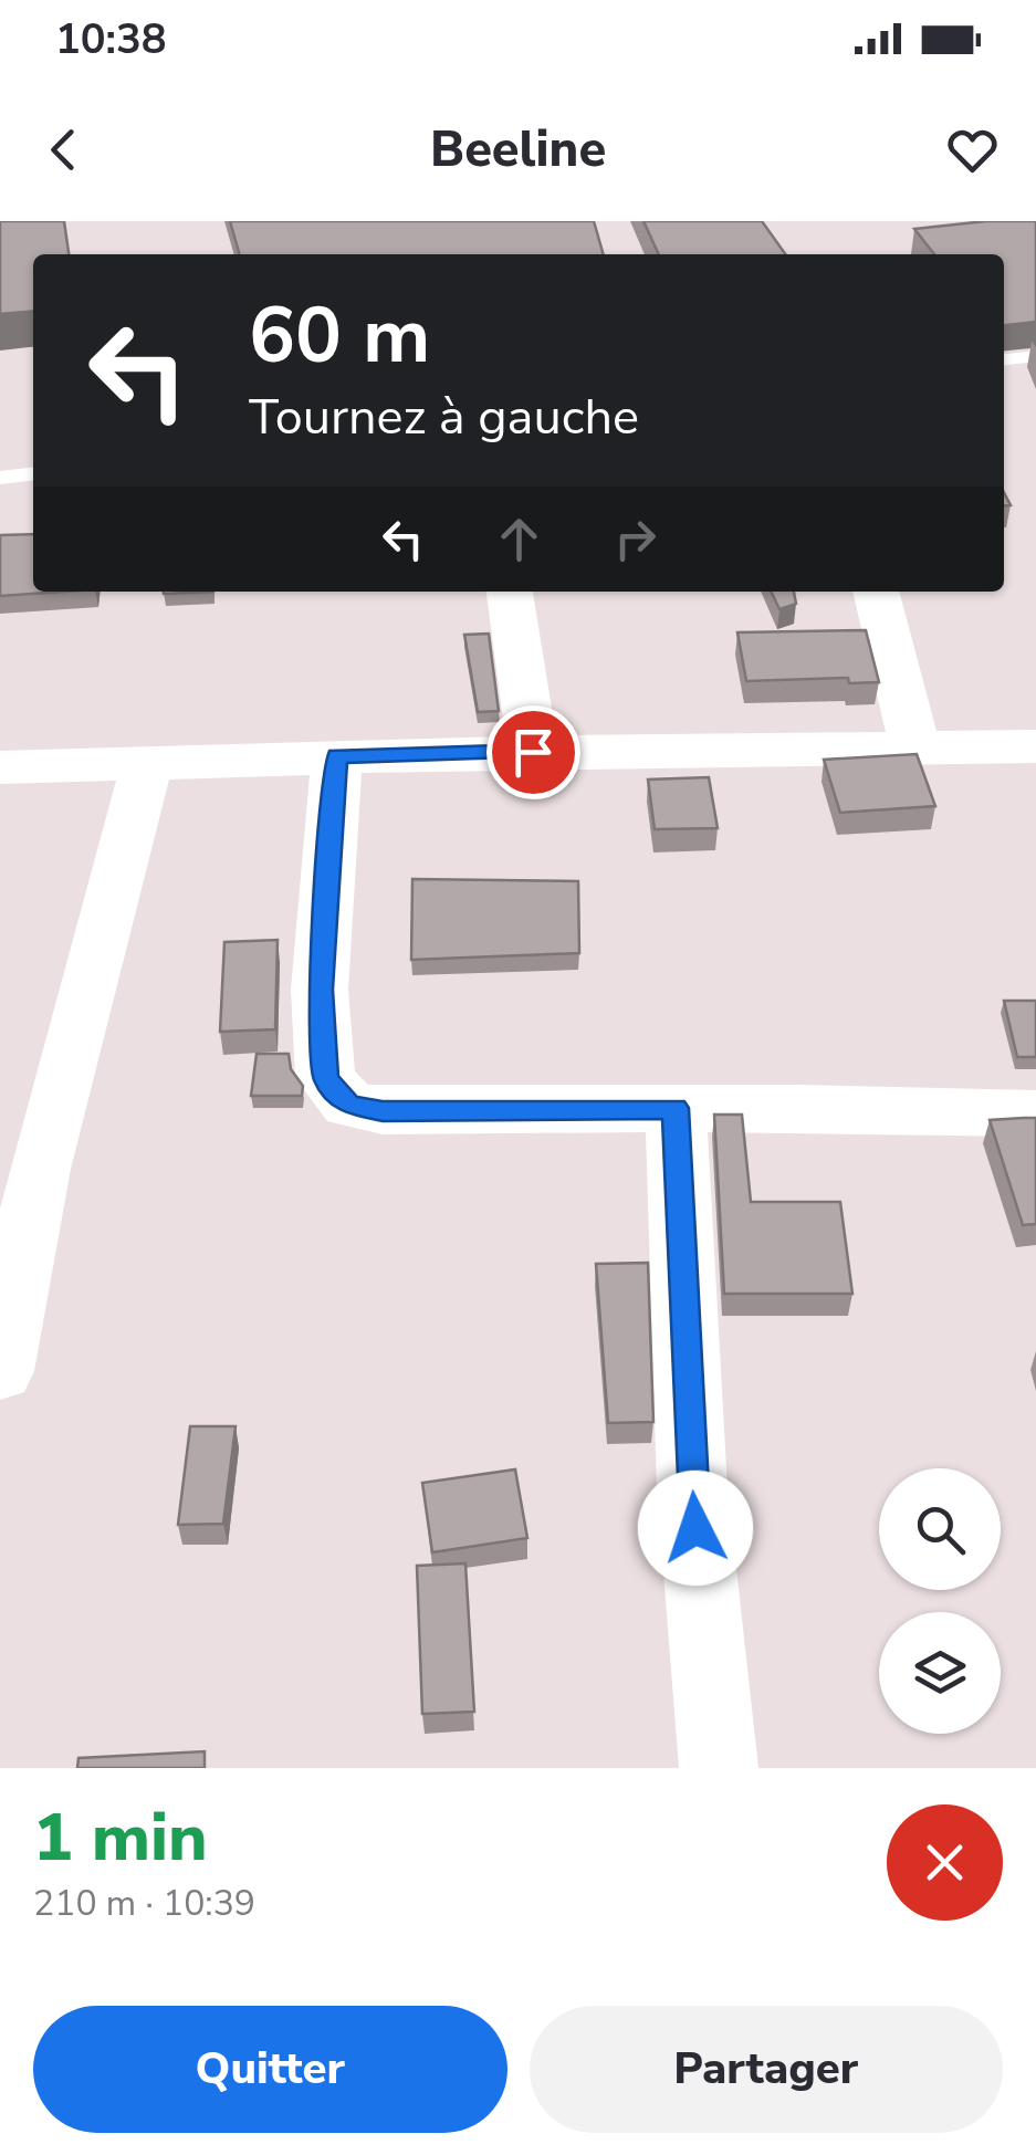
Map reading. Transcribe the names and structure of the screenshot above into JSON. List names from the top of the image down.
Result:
{
  "page": {
    "status": "10:38",
    "header": "Beeline",
    "turn": ["60 m", "Tournez à gauche"],
    "heading": ["1 min", "210 m · 10:39"],
    "buttons": ["Quitter", "Partager"]
  }
}
